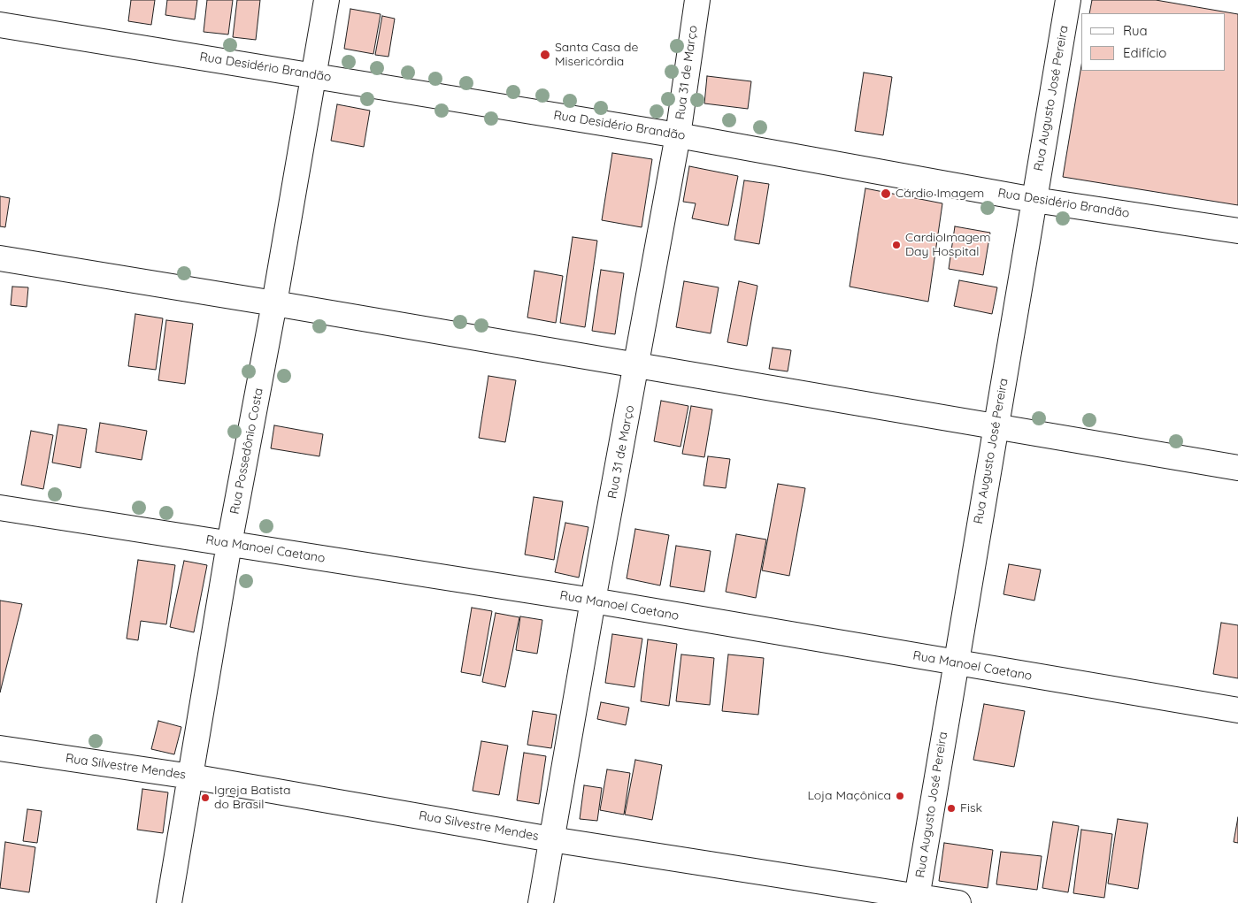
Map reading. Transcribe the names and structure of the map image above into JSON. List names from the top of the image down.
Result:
{
  "streets": {
    "street": [
      "Rua Desidério Brandão",
      "Rua 31 de Março",
      "Rua Augusto José Pereira",
      "Rua Possedônio Costa",
      "Rua Manoel Caetano",
      "Rua Silvestre Mendes"
    ]
  },
  "crossings": [
    ["Rua Desidério Brandão", "Rua 31 de Março"],
    ["Rua Desidério Brandão", "Rua Augusto José Pereira"],
    ["Rua Desidério Brandão", "Rua Possedônio Costa"],
    ["Rua 31 de Março", "Rua Manoel Caetano"],
    ["Rua 31 de Março", "Rua Silvestre Mendes"],
    ["Rua Augusto José Pereira", "Rua Manoel Caetano"],
    ["Rua Augusto José Pereira", "Rua Silvestre Mendes"],
    ["Rua Possedônio Costa", "Rua Manoel Caetano"],
    ["Rua Possedônio Costa", "Rua Silvestre Mendes"]
  ],
  "places": [
    "Santa Casa de Misericórdia",
    "Cárdio Imagem",
    "CardioImagem Day Hospital",
    "Loja Maçônica",
    "Igreja Batista do Brasil",
    "Fisk"
  ],
  "legend": ["Rua", "Edifício"]
}
